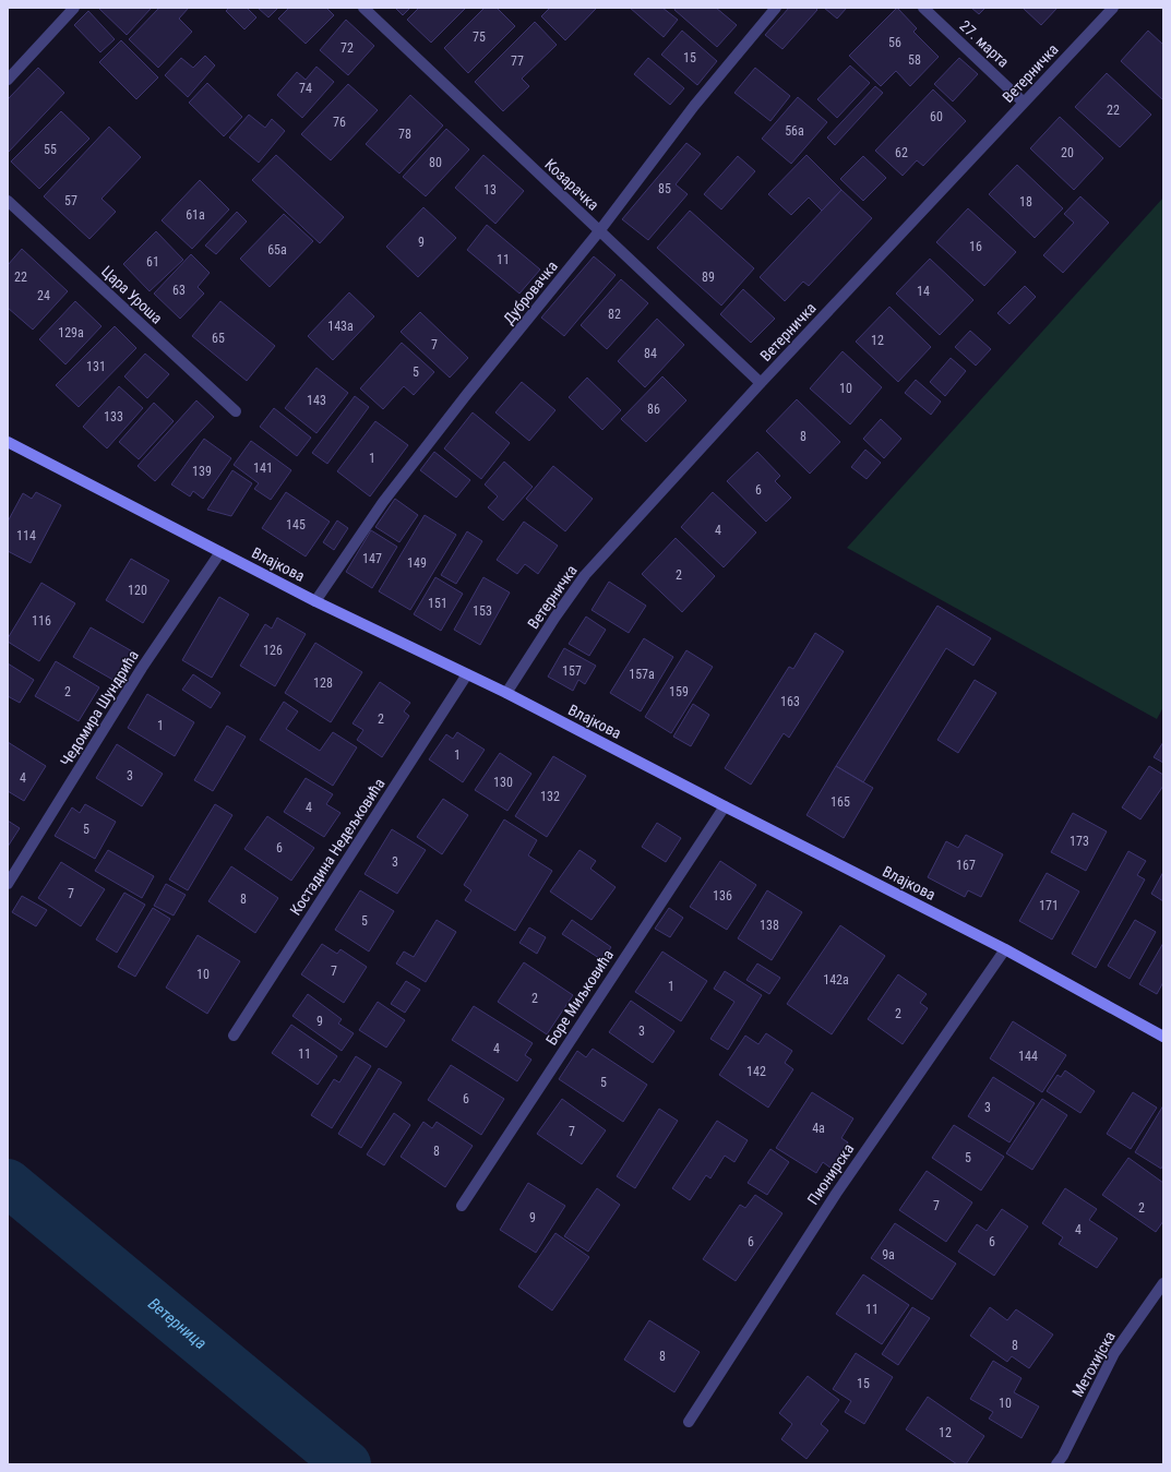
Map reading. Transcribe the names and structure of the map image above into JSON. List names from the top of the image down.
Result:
{
  "streets": {
    "main road": ["Влајкова"],
    "street": [
      "27. марта",
      "Ветерничка",
      "Козарачка",
      "Дубровачка",
      "Цара Уроша",
      "Чедомира Шундрића",
      "Костадина Недељковића",
      "Боре Миљковића",
      "Пионирска",
      "Метохијска"
    ]
  },
  "crossings": [
    ["27. марта", "Ветерничка"],
    ["Ветерничка", "Козарачка"],
    ["Ветерничка", "Влајкова"],
    ["Козарачка", "Дубровачка"],
    ["Дубровачка", "Влајкова"],
    ["Влајкова", "Чедомира Шундрића"],
    ["Влајкова", "Костадина Недељковића"],
    ["Влајкова", "Боре Миљковића"],
    ["Влајкова", "Пионирска"]
  ],
  "water": ["Ветерница"],
  "house_numbers": [
    "75",
    "56",
    "72",
    "15",
    "58",
    "77",
    "74",
    "22",
    "60",
    "76",
    "56a",
    "78",
    "55",
    "62",
    "20",
    "80",
    "85",
    "13",
    "57",
    "18",
    "61a",
    "9",
    "16",
    "65a",
    "11",
    "61",
    "22",
    "89",
    "63",
    "14",
    "24",
    "82",
    "143a",
    "129a",
    "65",
    "12",
    "7",
    "84",
    "131",
    "5",
    "10",
    "143",
    "86",
    "133",
    "8",
    "1",
    "141",
    "139",
    "6",
    "145",
    "4",
    "114",
    "147",
    "149",
    "2",
    "120",
    "151",
    "153",
    "116",
    "126",
    "157",
    "157a",
    "128",
    "2",
    "159",
    "163",
    "2",
    "1",
    "1",
    "3",
    "4",
    "130",
    "132",
    "165",
    "4",
    "5",
    "173",
    "6",
    "3",
    "167",
    "7",
    "136",
    "8",
    "171",
    "5",
    "138",
    "7",
    "10",
    "142a",
    "1",
    "2",
    "2",
    "9",
    "3",
    "4",
    "11",
    "144",
    "142",
    "5",
    "6",
    "3",
    "4a",
    "7",
    "8",
    "5",
    "7",
    "2",
    "9",
    "4",
    "6",
    "6",
    "9a",
    "11",
    "8",
    "8",
    "15",
    "10",
    "12"
  ]
}
